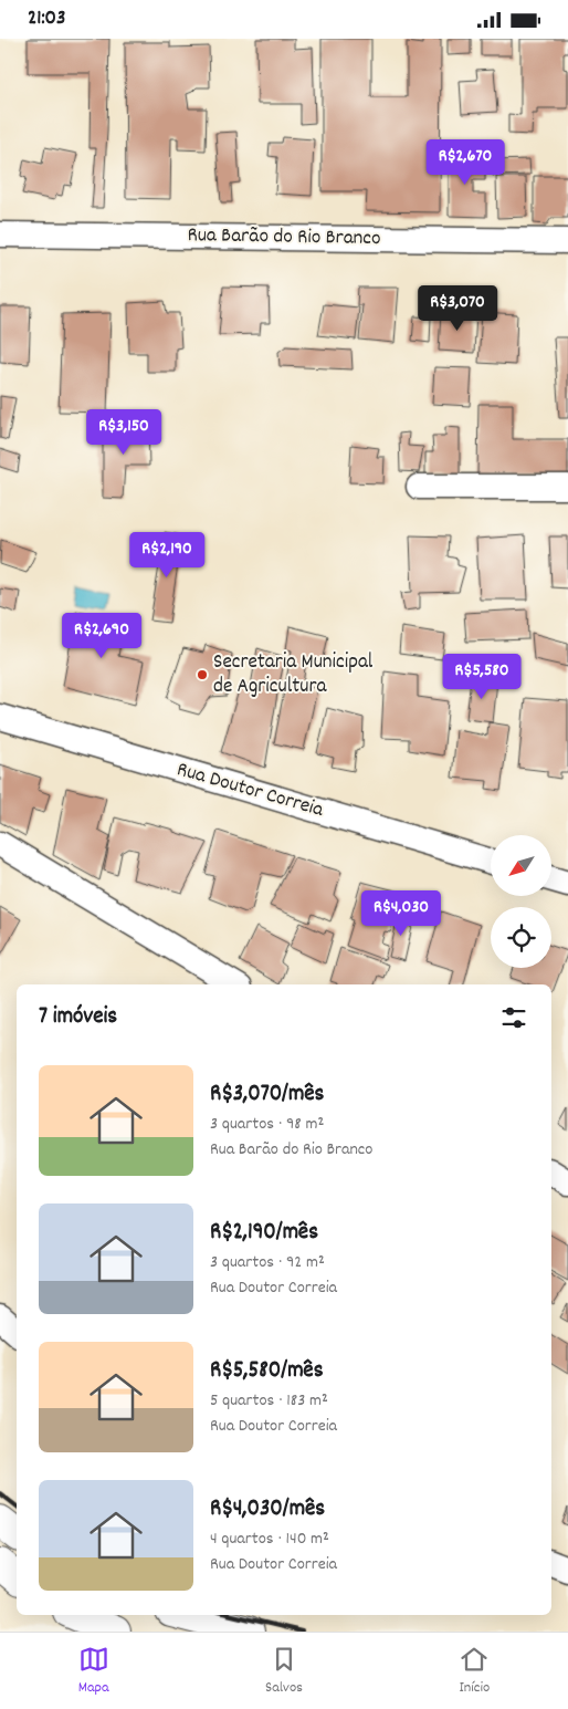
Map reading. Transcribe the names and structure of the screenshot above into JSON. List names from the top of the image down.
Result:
{
  "streets": {
    "street": ["Rua Barão do Rio Branco", "Rua Doutor Correia"]
  },
  "places": ["Secretaria Municipal de Agricultura"],
  "north": "bottom left",
  "page": {
    "status": "21:03",
    "price": [
      "R$2,670",
      "R$3,070",
      "R$3,150",
      "R$2,190",
      "R$2,690",
      "R$5,580",
      "R$4,030"
    ],
    "heading": "7 imóveis",
    "list": [
      {
        "name": "R$3,070/mês",
        "note": "3 quartos · 98 m² · Rua Barão do Rio Branco"
      },
      {
        "name": "R$2,190/mês",
        "note": "3 quartos · 92 m² · Rua Doutor Correia"
      },
      {
        "name": "R$5,580/mês",
        "note": "5 quartos · 183 m² · Rua Doutor Correia"
      },
      {
        "name": "R$4,030/mês",
        "note": "4 quartos · 140 m² · Rua Doutor Correia"
      }
    ],
    "tabs": ["Mapa", "Salvos", "Início"]
  }
}
